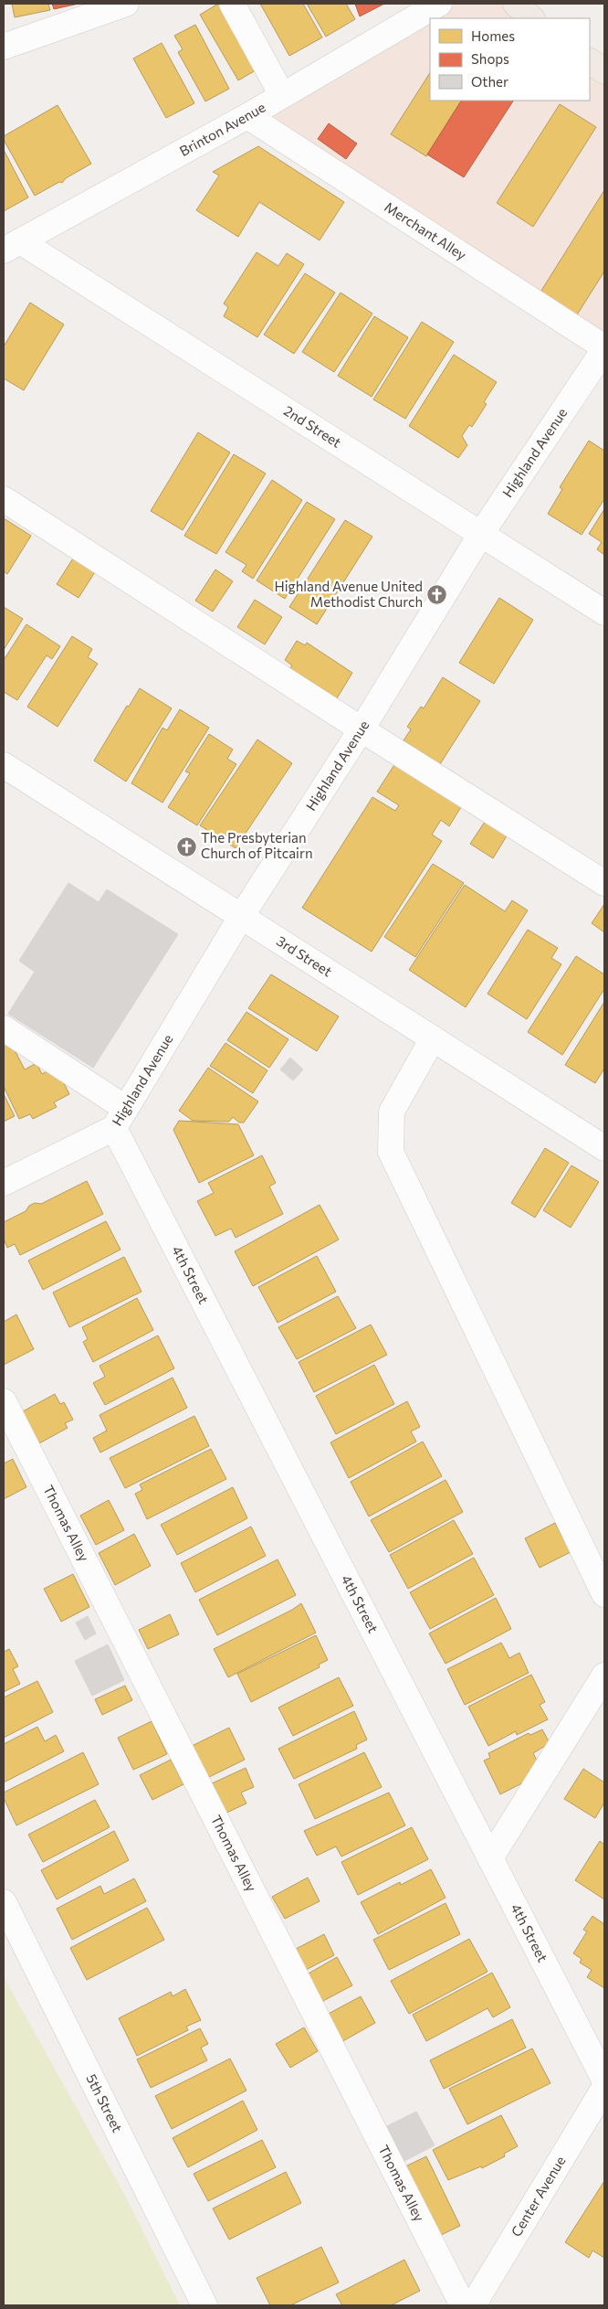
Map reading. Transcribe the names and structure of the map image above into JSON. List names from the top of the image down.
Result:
{
  "streets": {
    "street": [
      "Brinton Avenue",
      "Merchant Alley",
      "2nd Street",
      "Highland Avenue",
      "3rd Street",
      "4th Street",
      "Thomas Alley",
      "5th Street",
      "Center Avenue"
    ]
  },
  "crossings": [
    ["Brinton Avenue", "Merchant Alley"],
    ["Brinton Avenue", "2nd Street"],
    ["Merchant Alley", "Highland Avenue"],
    ["2nd Street", "Highland Avenue"],
    ["Highland Avenue", "3rd Street"],
    ["Highland Avenue", "4th Street"]
  ],
  "places": {
    "church": ["Highland Avenue United Methodist Church", "The Presbyterian Church of Pitcairn"]
  },
  "legend": ["Homes", "Shops", "Other"]
}
